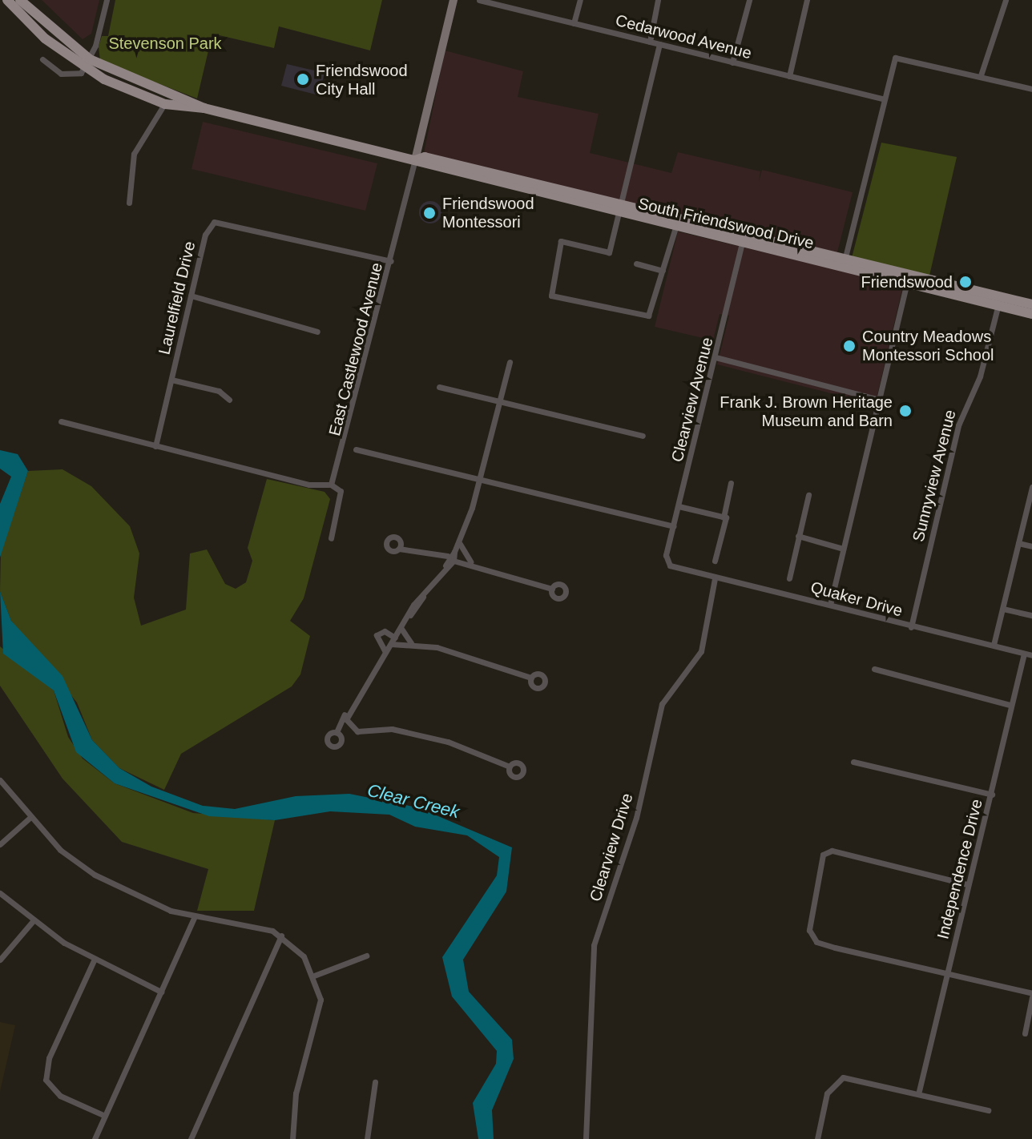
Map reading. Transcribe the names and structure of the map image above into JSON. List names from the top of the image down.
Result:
{
  "streets": {
    "main road": ["South Friendswood Drive"],
    "street": [
      "Cedarwood Avenue",
      "Laurelfield Drive",
      "East Castlewood Avenue",
      "Clearview Avenue",
      "Sunnyview Avenue",
      "Quaker Drive",
      "Clearview Drive",
      "Independence Drive"
    ]
  },
  "crossings": [
    ["South Friendswood Drive", "East Castlewood Avenue"],
    ["South Friendswood Drive", "Clearview Avenue"],
    ["South Friendswood Drive", "Sunnyview Avenue"],
    ["Laurelfield Drive", "East Castlewood Avenue"],
    ["Clearview Avenue", "Quaker Drive"],
    ["Sunnyview Avenue", "Quaker Drive"],
    ["Quaker Drive", "Clearview Drive"],
    ["Quaker Drive", "Independence Drive"]
  ],
  "water": ["Clear Creek"],
  "parks": ["Stevenson Park"],
  "places": [
    "Friendswood City Hall",
    "Friendswood Montessori",
    "Friendswood",
    "Country Meadows Montessori School",
    "Frank J. Brown Heritage Museum and Barn"
  ]
}
